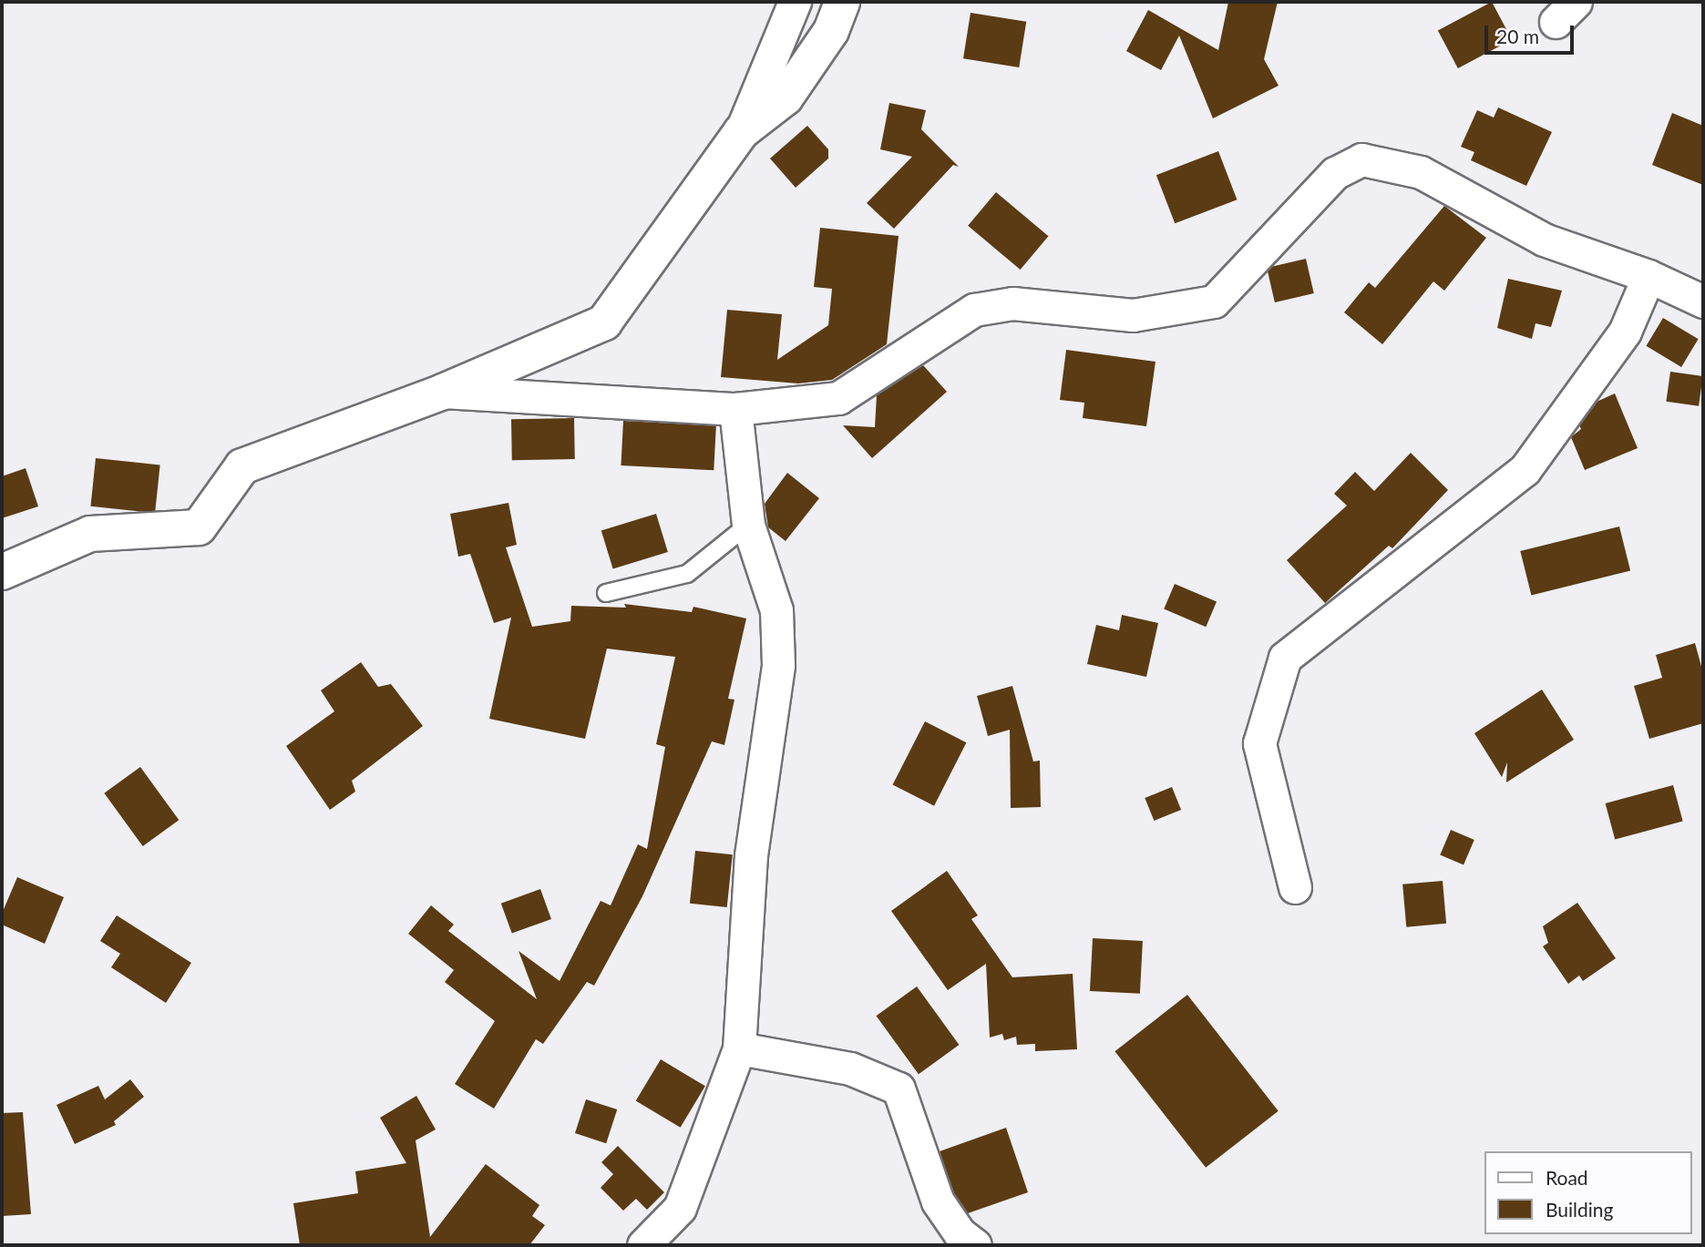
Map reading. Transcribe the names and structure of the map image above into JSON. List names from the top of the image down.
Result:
{
  "legend": ["Road", "Building"],
  "scale_bar": "20 m"
}
